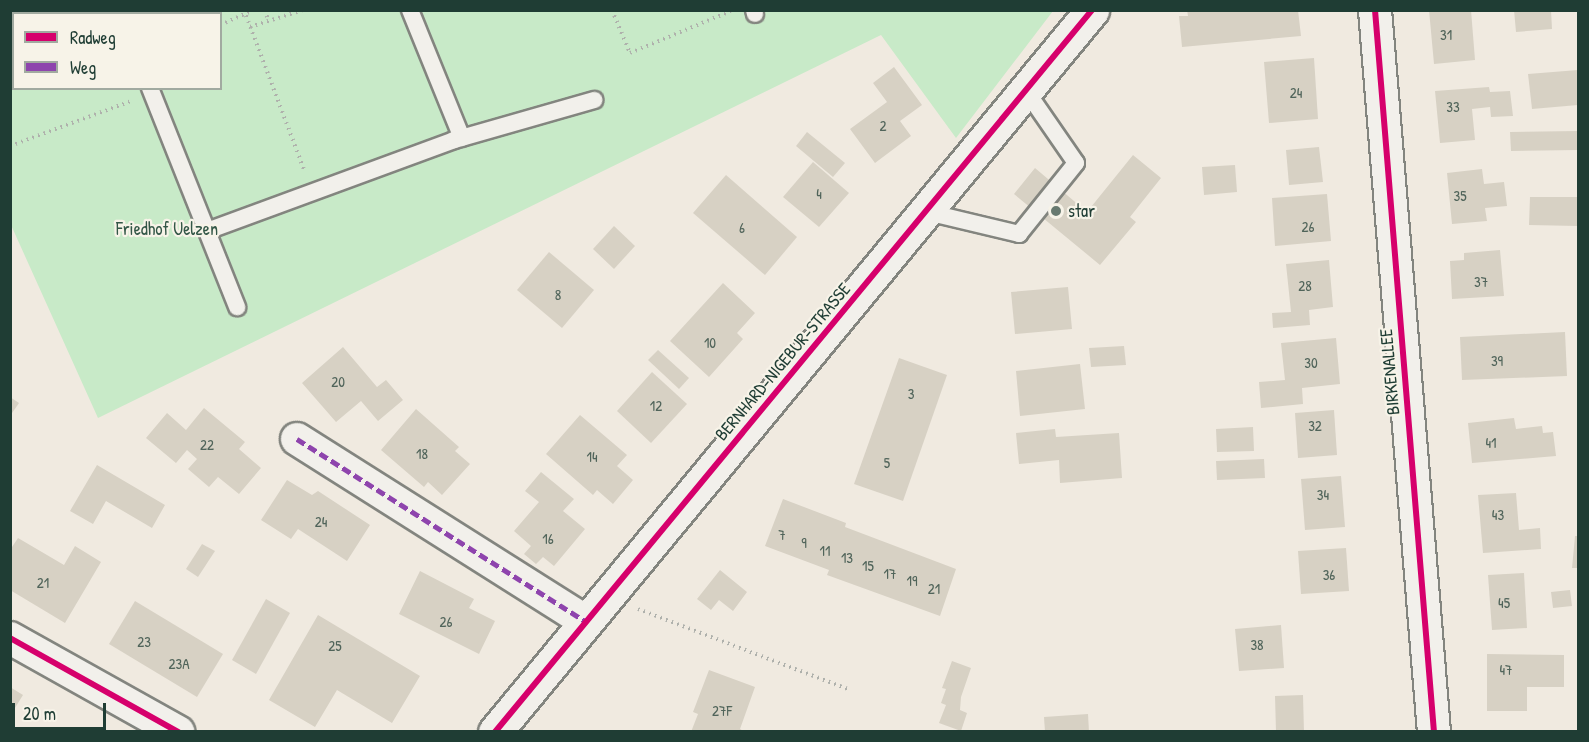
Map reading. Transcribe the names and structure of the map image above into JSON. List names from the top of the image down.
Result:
{
  "streets": {
    "main road": ["BERNHARD-NIGEBUR-STRASSE"],
    "street": ["BIRKENALLEE"]
  },
  "parks": ["Friedhof Uelzen"],
  "places": ["star"],
  "house_numbers": [
    "31",
    "24",
    "33",
    "2",
    "4",
    "35",
    "26",
    "6",
    "37",
    "28",
    "8",
    "10",
    "39",
    "30",
    "20",
    "3",
    "12",
    "32",
    "41",
    "22",
    "18",
    "14",
    "5",
    "34",
    "43",
    "24",
    "7",
    "16",
    "9",
    "11",
    "13",
    "15",
    "17",
    "36",
    "19",
    "21",
    "21",
    "45",
    "26",
    "23",
    "38",
    "25",
    "23A",
    "47",
    "27F"
  ],
  "legend": ["Radweg", "Weg"],
  "scale_bar": "20 m"
}
